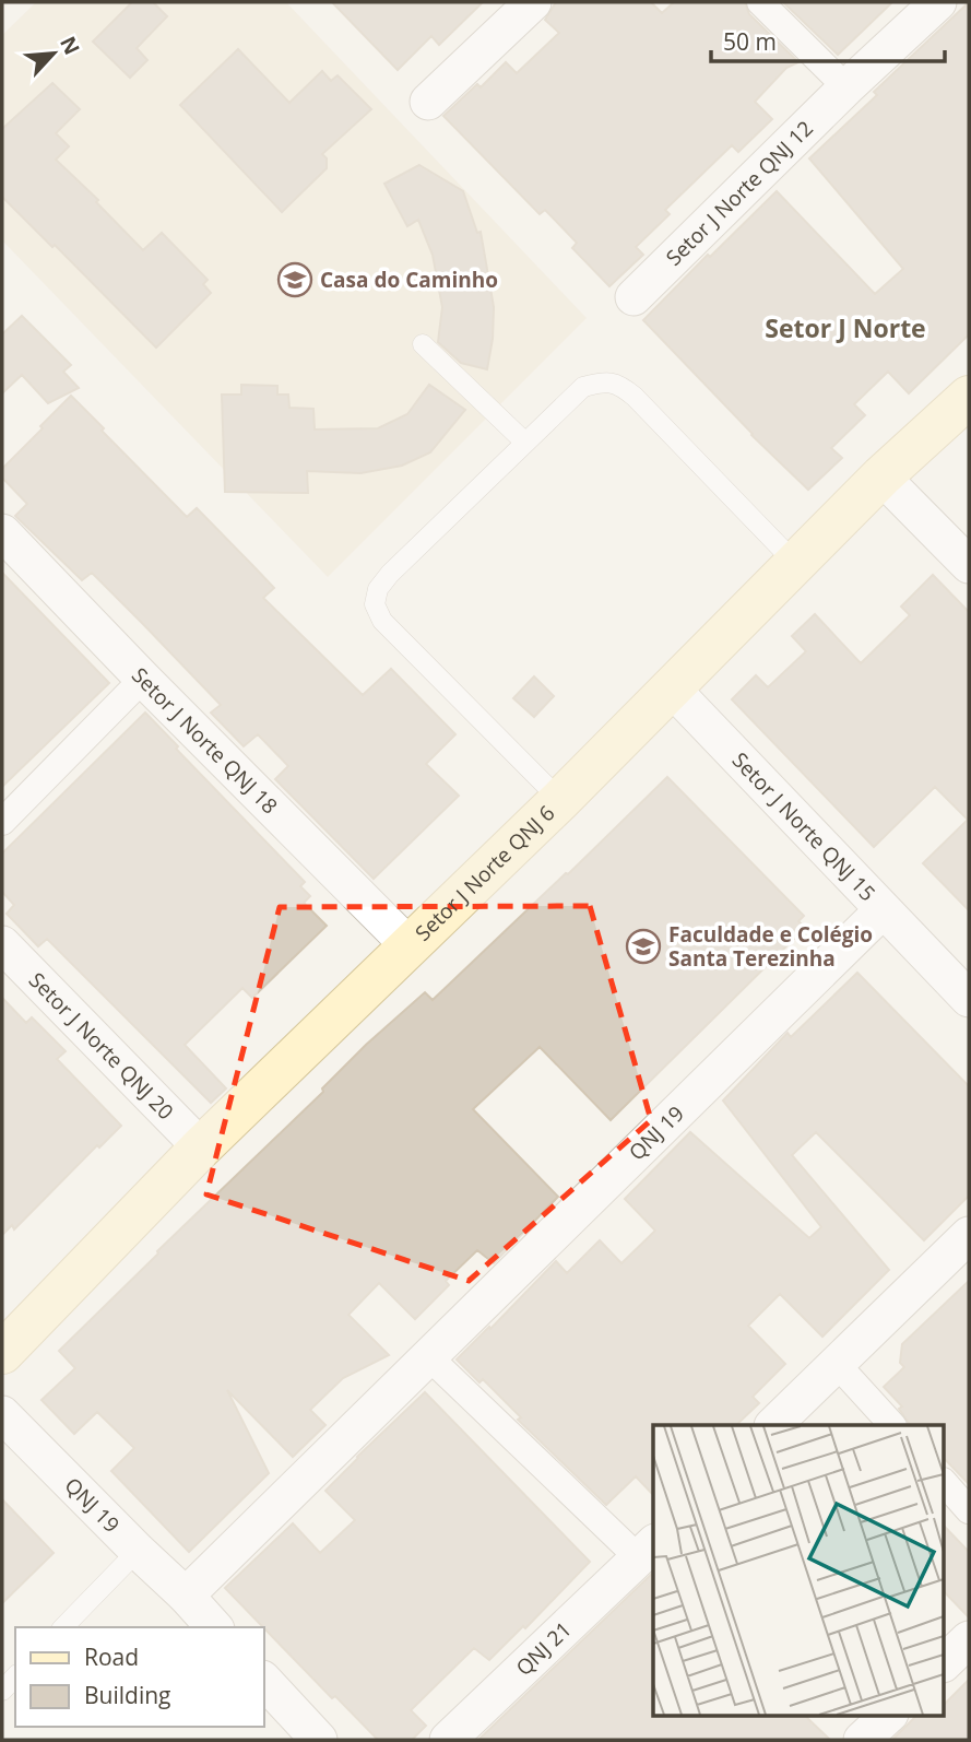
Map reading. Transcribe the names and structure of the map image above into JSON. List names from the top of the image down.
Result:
{
  "streets": {
    "main road": ["Setor J Norte QNJ 6"],
    "street": [
      "Setor J Norte QNJ 12",
      "Setor J Norte QNJ 18",
      "Setor J Norte QNJ 15",
      "Setor J Norte QNJ 20",
      "QNJ 19",
      "QNJ 21"
    ]
  },
  "crossings": [
    ["Setor J Norte QNJ 18", "Setor J Norte QNJ 6"],
    ["Setor J Norte QNJ 15", "Setor J Norte QNJ 6"],
    ["Setor J Norte QNJ 15", "QNJ 19"],
    ["Setor J Norte QNJ 6", "Setor J Norte QNJ 20"],
    ["QNJ 19", "QNJ 21"]
  ],
  "districts": ["Setor J Norte"],
  "places": {
    "school or university": ["Casa do Caminho", "Faculdade e Colégio Santa Terezinha"]
  },
  "legend": ["Road", "Building"],
  "scale_bar": "50 m",
  "north": "top right"
}
